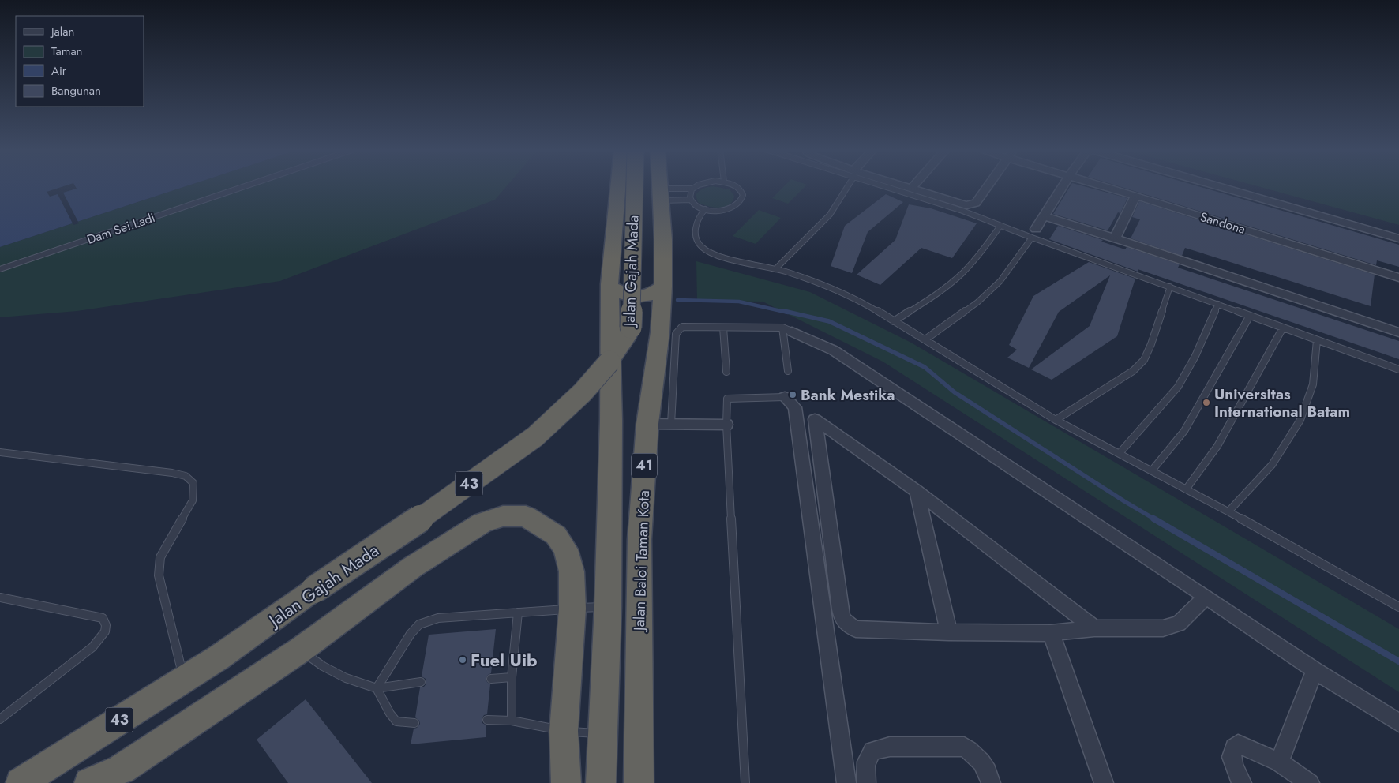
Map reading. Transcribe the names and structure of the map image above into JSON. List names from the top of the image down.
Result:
{
  "streets": {
    "highway": [
      "Jalan Gajah Mada",
      "41",
      "43",
      "Jalan Baloi Taman Kota"
    ],
    "street": ["Sandona"],
    "lane": ["Dam Sei.Ladi"]
  },
  "crossings": [
    ["Jalan Gajah Mada", "Jalan Baloi Taman Kota"]
  ],
  "places": ["Bank Mestika", "Universitas International Batam", "Fuel Uib"],
  "legend": [
    "Jalan",
    "Taman",
    "Air",
    "Bangunan"
  ]
}
